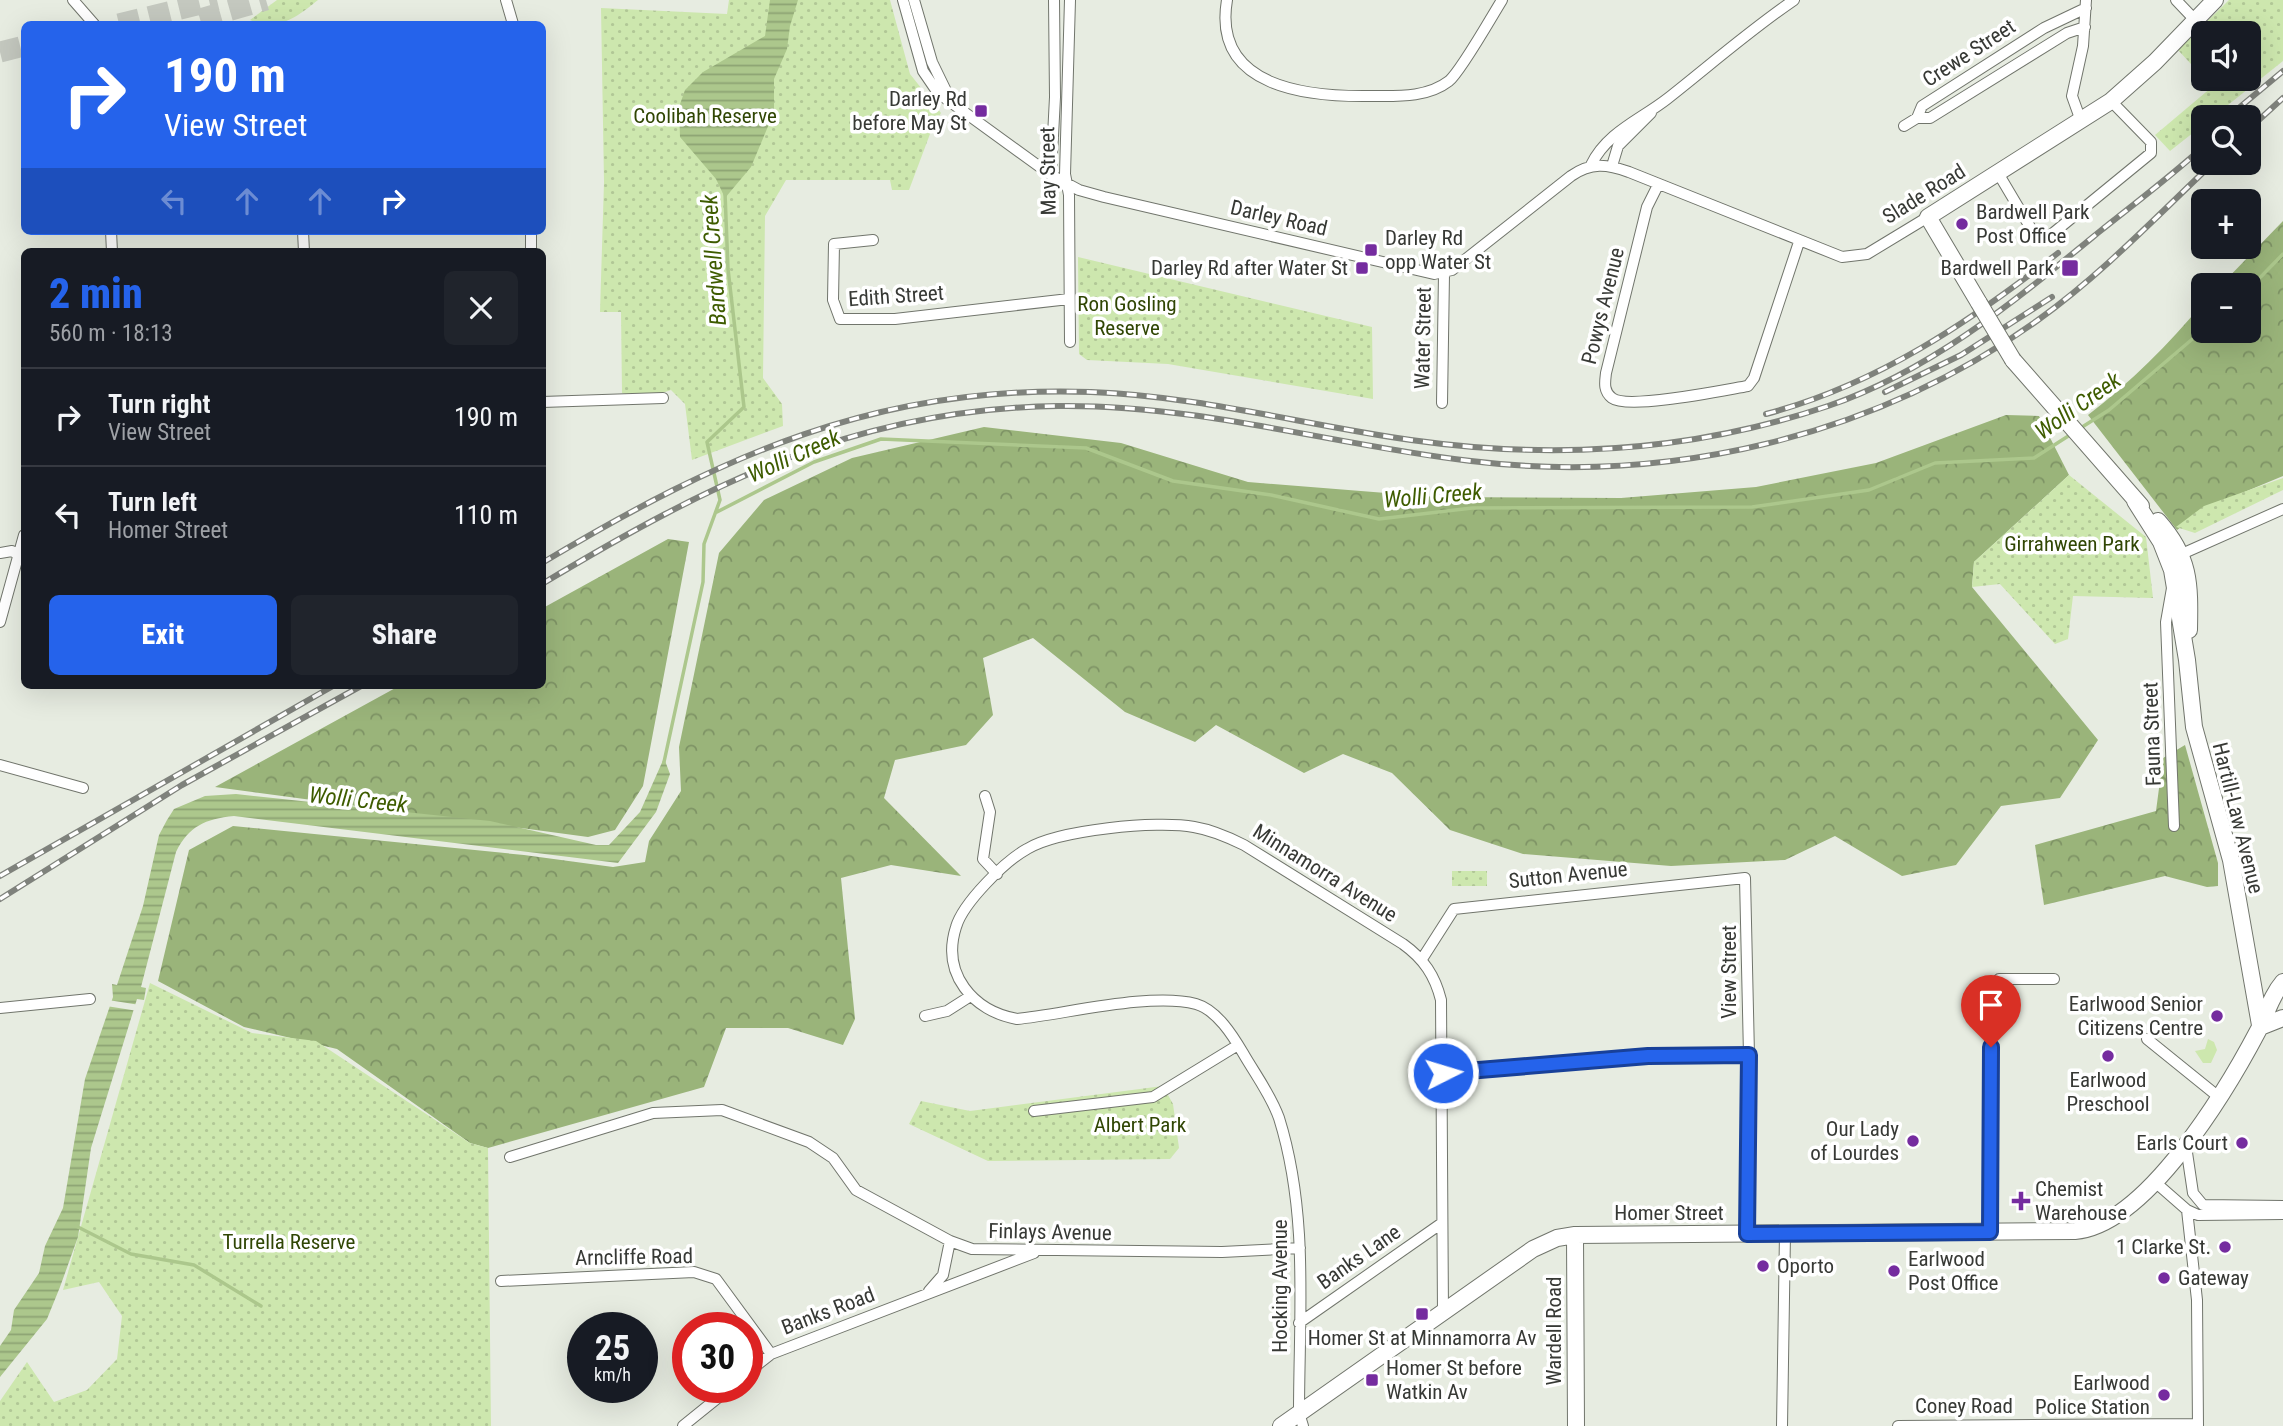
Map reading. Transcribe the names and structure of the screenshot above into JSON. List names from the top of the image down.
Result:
{
  "streets": {
    "main road": [
      "Slade Road",
      "Hartill-Law Avenue",
      "Homer Street",
      "Wardell Road"
    ],
    "street": [
      "Crewe Street",
      "May Street",
      "Darley Road",
      "Edith Street",
      "Powys Avenue",
      "Water Street",
      "Fauna Street",
      "Minnamorra Avenue",
      "Sutton Avenue",
      "View Street",
      "Finlays Avenue",
      "Arncliffe Road",
      "Banks Lane",
      "Hocking Avenue",
      "Banks Road",
      "Coney Road"
    ]
  },
  "crossings": [
    ["May Street", "Darley Road"],
    ["May Street", "Edith Street"],
    ["Slade Road", "Powys Avenue"],
    ["Slade Road", "Hartill-Law Avenue"],
    ["Darley Road", "Water Street"],
    ["Fauna Street", "Hartill-Law Avenue"],
    ["Hartill-Law Avenue", "Homer Street"],
    ["Minnamorra Avenue", "Sutton Avenue"],
    ["Minnamorra Avenue", "Homer Street"],
    ["Minnamorra Avenue", "Banks Lane"],
    ["Minnamorra Avenue", "Hocking Avenue"],
    ["Sutton Avenue", "View Street"],
    ["View Street", "Homer Street"],
    ["Homer Street", "Hocking Avenue"],
    ["Homer Street", "Wardell Road"],
    ["Finlays Avenue", "Hocking Avenue"],
    ["Finlays Avenue", "Banks Road"],
    ["Arncliffe Road", "Banks Road"],
    ["Banks Lane", "Hocking Avenue"]
  ],
  "water": ["Bardwell Creek", "Wolli Creek"],
  "parks": [
    "Coolibah Reserve",
    "Ron Gosling Reserve",
    "Girrahween Park",
    "Albert Park",
    "Turrella Reserve"
  ],
  "places": {
    "transit": [
      "Darley Rd before May St",
      "Darley Rd opp Water St",
      "Darley Rd after Water St",
      "Bardwell Park",
      "Homer St at Minnamorra Av",
      "Homer St before Watkin Av"
    ],
    "other": [
      "Bardwell Park Post Office",
      "Earlwood Senior Citizens Centre",
      "Earlwood Preschool",
      "Our Lady of Lourdes",
      "Earls Court",
      "1 Clarke St.",
      "Oporto",
      "Earlwood Post Office",
      "Gateway",
      "Earlwood Police Station"
    ],
    "health": ["Chemist Warehouse"]
  },
  "page": {
    "map_buttons": ["+", "−"],
    "turn": ["190 m", "View Street"],
    "heading": ["2 min", "560 m · 18:13"],
    "list": [
      {
        "name": "Turn right",
        "note": "View Street",
        "value": "190 m"
      },
      {
        "name": "Turn left",
        "note": "Homer Street",
        "value": "110 m"
      }
    ],
    "buttons": ["Exit", "Share"],
    "speed": "25 km/h",
    "limit": "30"
  }
}
